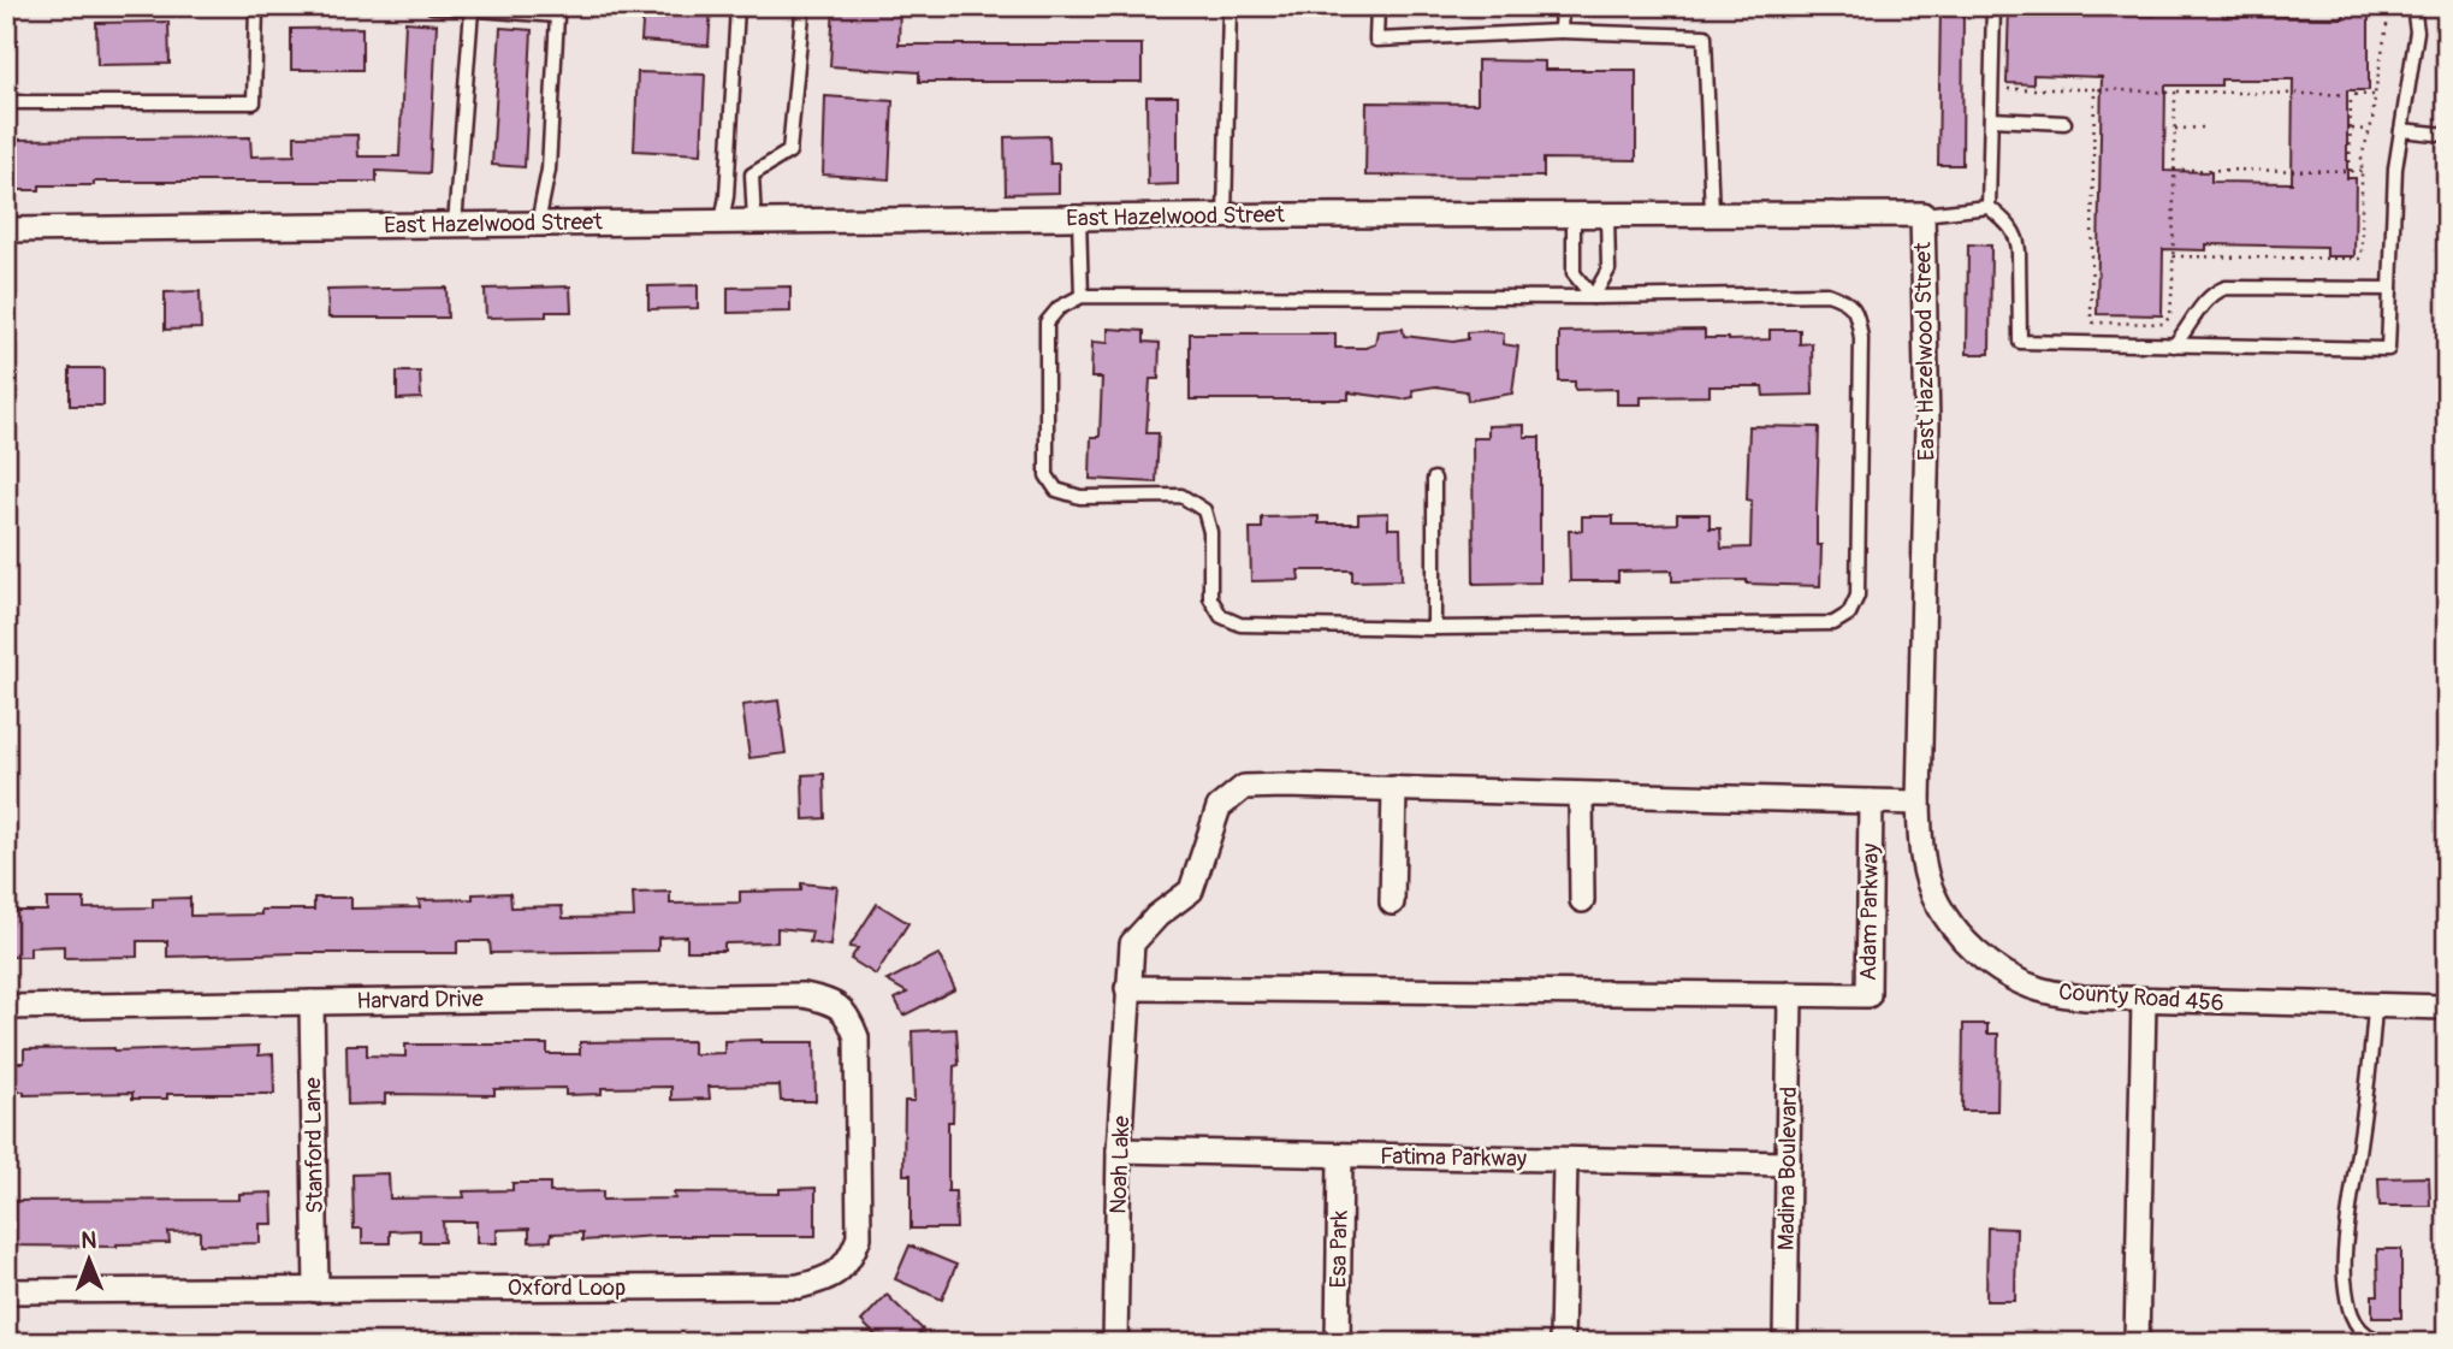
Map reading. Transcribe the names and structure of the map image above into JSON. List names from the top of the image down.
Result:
{
  "streets": {
    "street": [
      "East Hazelwood Street",
      "Adam Parkway",
      "County Road 456",
      "Harvard Drive",
      "Stanford Lane",
      "Fatima Parkway",
      "Noah Lake",
      "Madina Boulevard",
      "Esa Park",
      "Oxford Loop"
    ]
  },
  "crossings": [
    ["East Hazelwood Street", "County Road 456"],
    ["Adam Parkway", "Noah Lake"],
    ["Adam Parkway", "Madina Boulevard"],
    ["County Road 456", "Noah Lake"],
    ["Harvard Drive", "Stanford Lane"],
    ["Harvard Drive", "Oxford Loop"],
    ["Stanford Lane", "Oxford Loop"],
    ["Fatima Parkway", "Noah Lake"],
    ["Fatima Parkway", "Madina Boulevard"],
    ["Fatima Parkway", "Esa Park"]
  ],
  "north": "top"
}
